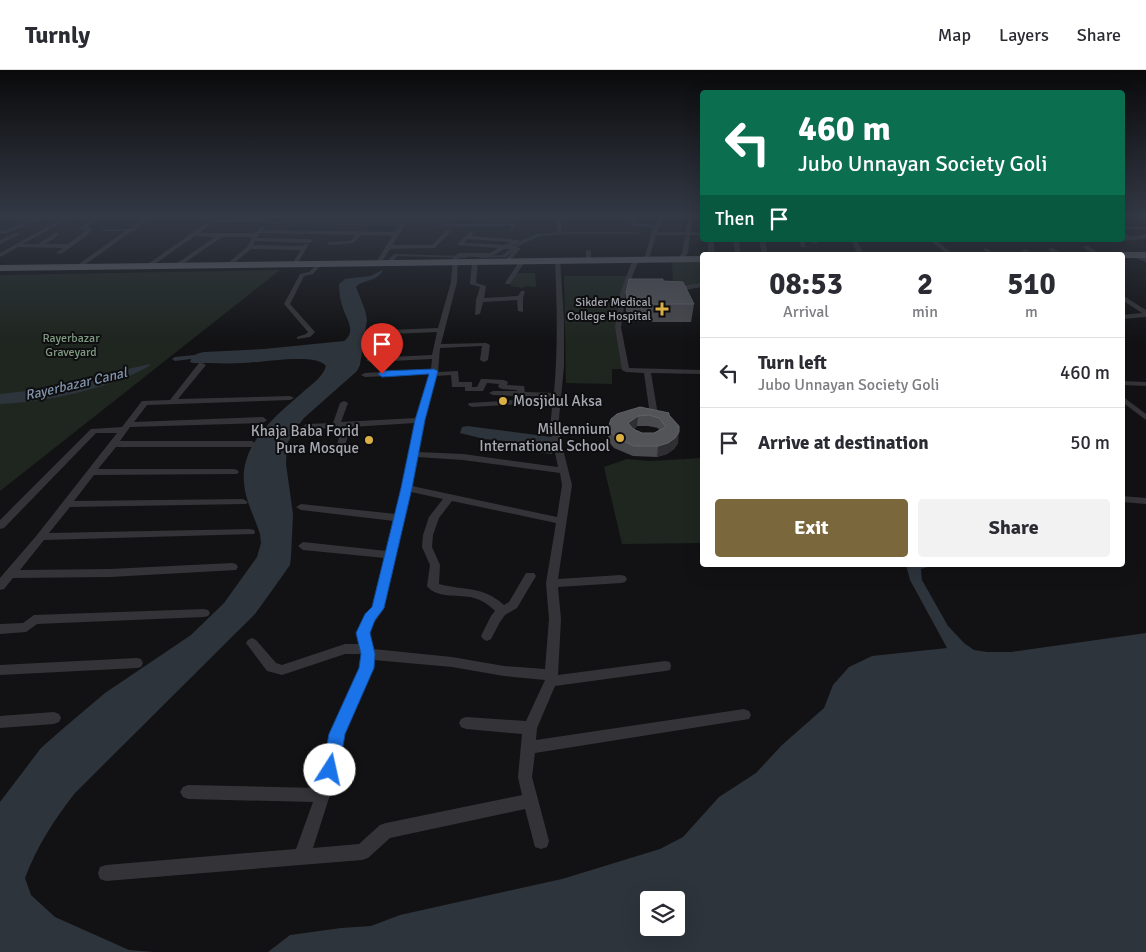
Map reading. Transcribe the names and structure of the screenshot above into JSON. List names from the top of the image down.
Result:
{
  "water": ["Rayerbazar Canal"],
  "parks": ["Rayerbazar Graveyard"],
  "places": {
    "health": ["Sikder Medical College Hospital"],
    "other": ["Mosjidul Aksa", "Millennium International School", "Khaja Baba Forid Pura Mosque"]
  },
  "page": {
    "header": "Turnly",
    "nav": ["Map", "Layers", "Share"],
    "turn": ["460 m", "Jubo Unnayan Society Goli"],
    "then": "Then",
    "eta": [
      "08:53",
      "Arrival",
      "2",
      "min",
      "510",
      "m"
    ],
    "list": [
      {
        "name": "Turn left",
        "note": "Jubo Unnayan Society Goli",
        "value": "460 m"
      },
      {
        "name": "Arrive at destination",
        "value": "50 m"
      }
    ],
    "buttons": ["Exit", "Share"]
  }
}
